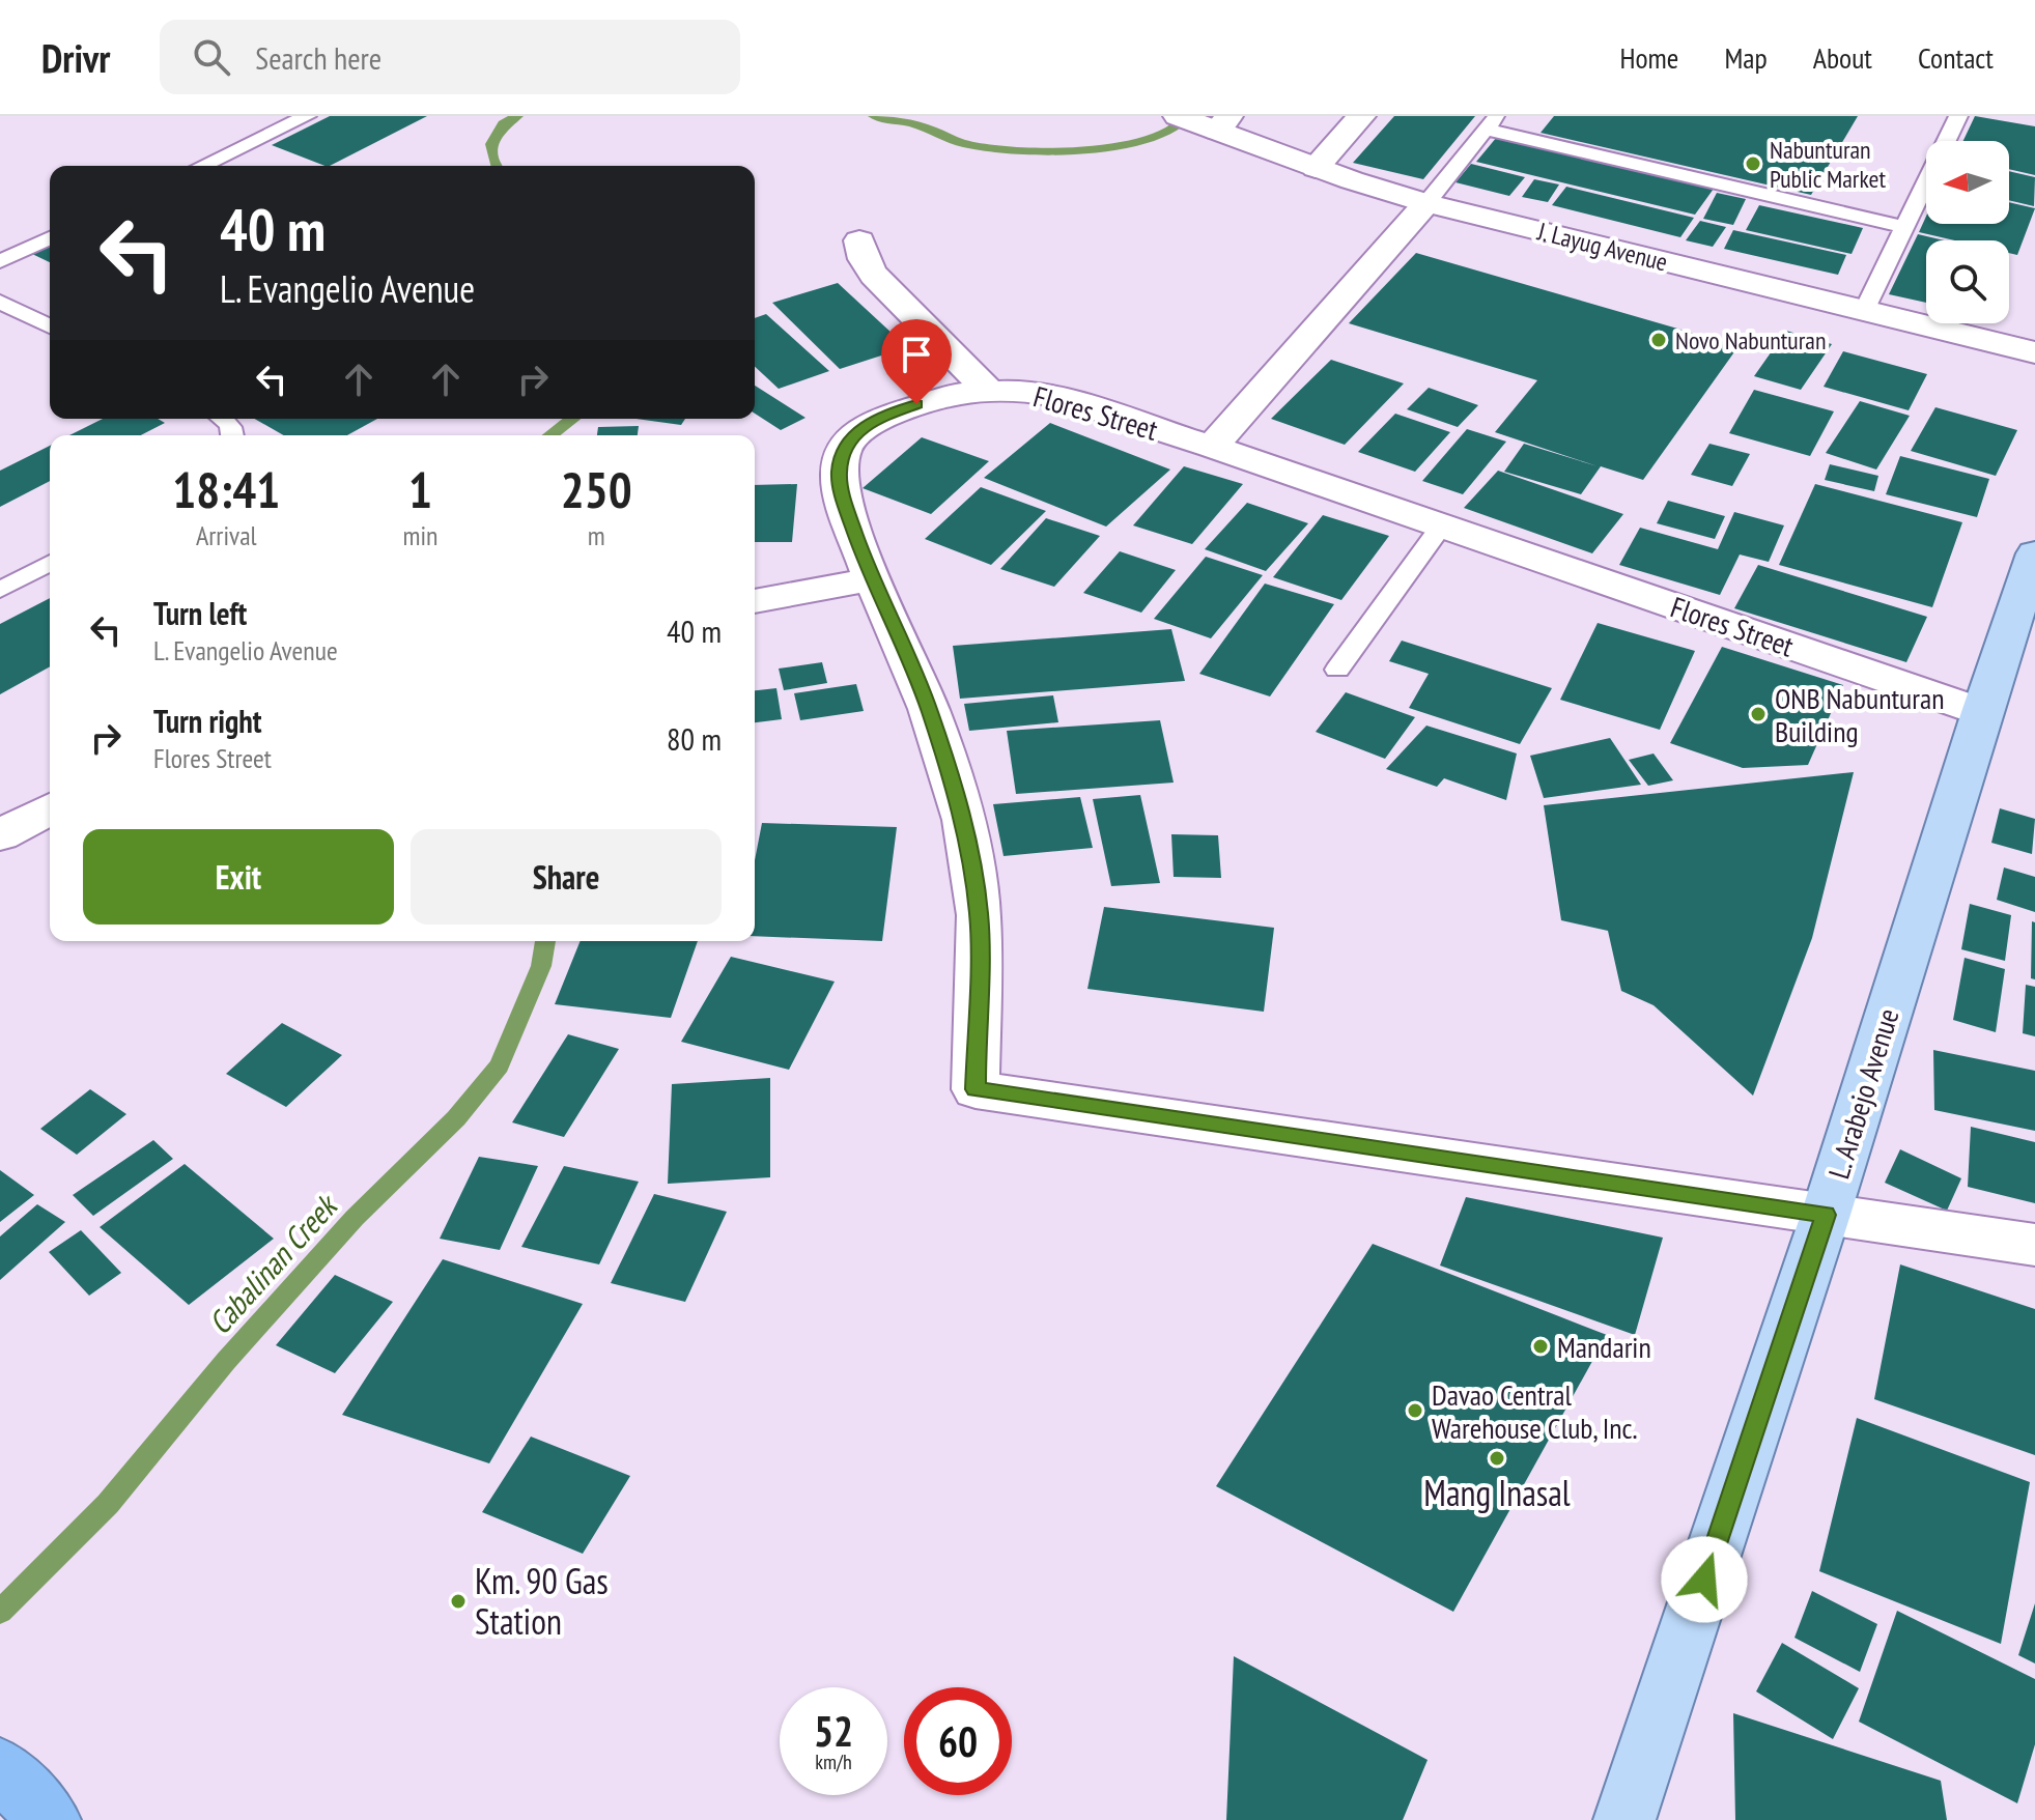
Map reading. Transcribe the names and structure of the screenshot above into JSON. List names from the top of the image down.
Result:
{
  "streets": {
    "main road": ["L. Arabejo Avenue"],
    "street": ["J. Layug Avenue", "Flores Street"]
  },
  "crossings": [
    ["Flores Street", "L. Arabejo Avenue"]
  ],
  "water": ["Cabalinan Creek"],
  "places": [
    "Nabunturan Public Market",
    "Novo Nabunturan",
    "ONB Nabunturan Building",
    "Mandarin",
    "Davao Central Warehouse Club, Inc.",
    "Mang Inasal",
    "Km. 90 Gas Station"
  ],
  "north": "left",
  "page": {
    "header": "Drivr",
    "search": "Search here",
    "nav": [
      "Home",
      "Map",
      "About",
      "Contact"
    ],
    "turn": ["40 m", "L. Evangelio Avenue"],
    "eta": [
      "18:41",
      "Arrival",
      "1",
      "min",
      "250",
      "m"
    ],
    "list": [
      {
        "name": "Turn left",
        "note": "L. Evangelio Avenue",
        "value": "40 m"
      },
      {
        "name": "Turn right",
        "note": "Flores Street",
        "value": "80 m"
      }
    ],
    "buttons": ["Exit", "Share"],
    "speed": "52 km/h",
    "limit": "60"
  }
}
